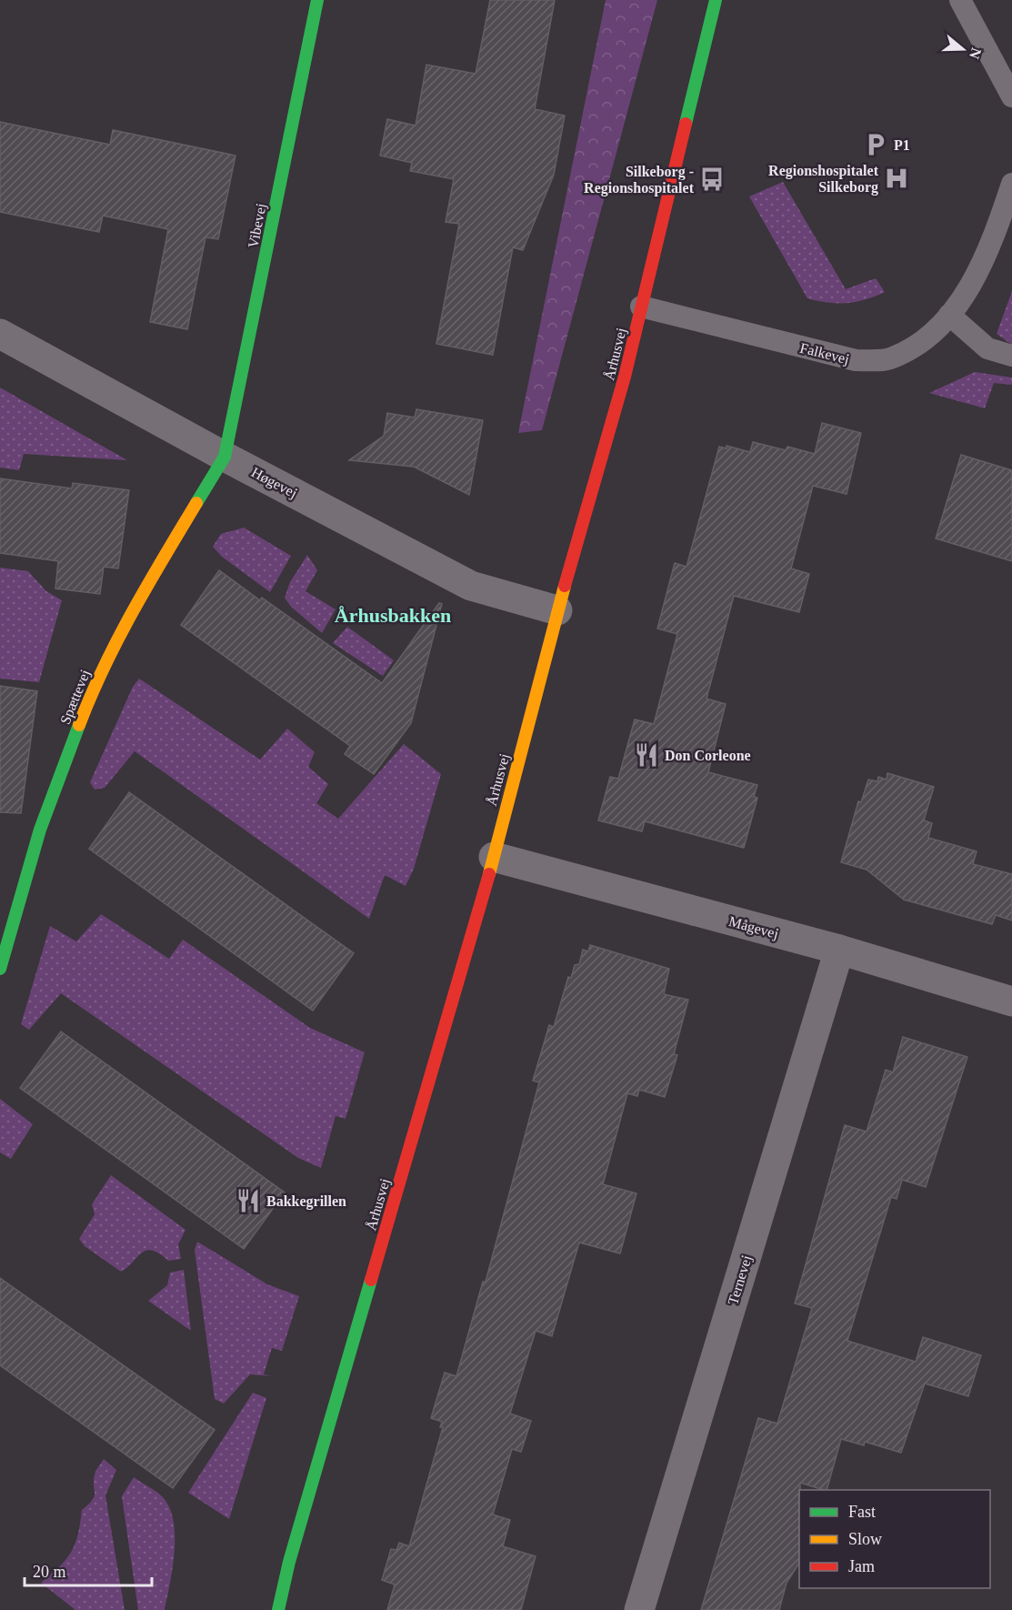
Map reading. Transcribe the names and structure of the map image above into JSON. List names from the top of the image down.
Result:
{
  "streets": {
    "street": [
      "Vibevej",
      "Århusvej",
      "Høgevej",
      "Spættevej",
      "Mågevej",
      "Ternevej"
    ],
    "lane": ["Falkevej"]
  },
  "crossings": [
    ["Vibevej", "Høgevej"],
    ["Vibevej", "Spættevej"],
    ["Falkevej", "Århusvej"],
    ["Århusvej", "Høgevej"],
    ["Århusvej", "Mågevej"],
    ["Høgevej", "Spættevej"],
    ["Mågevej", "Ternevej"]
  ],
  "districts": ["Århusbakken"],
  "places": {
    "parking": ["P1"],
    "hospital": ["Regionshospitalet Silkeborg"],
    "bus stop": ["Silkeborg - Regionshospitalet"],
    "restaurant": ["Don Corleone", "Bakkegrillen"]
  },
  "legend": ["Fast", "Slow", "Jam"],
  "scale_bar": "20 m",
  "north": "right"
}
